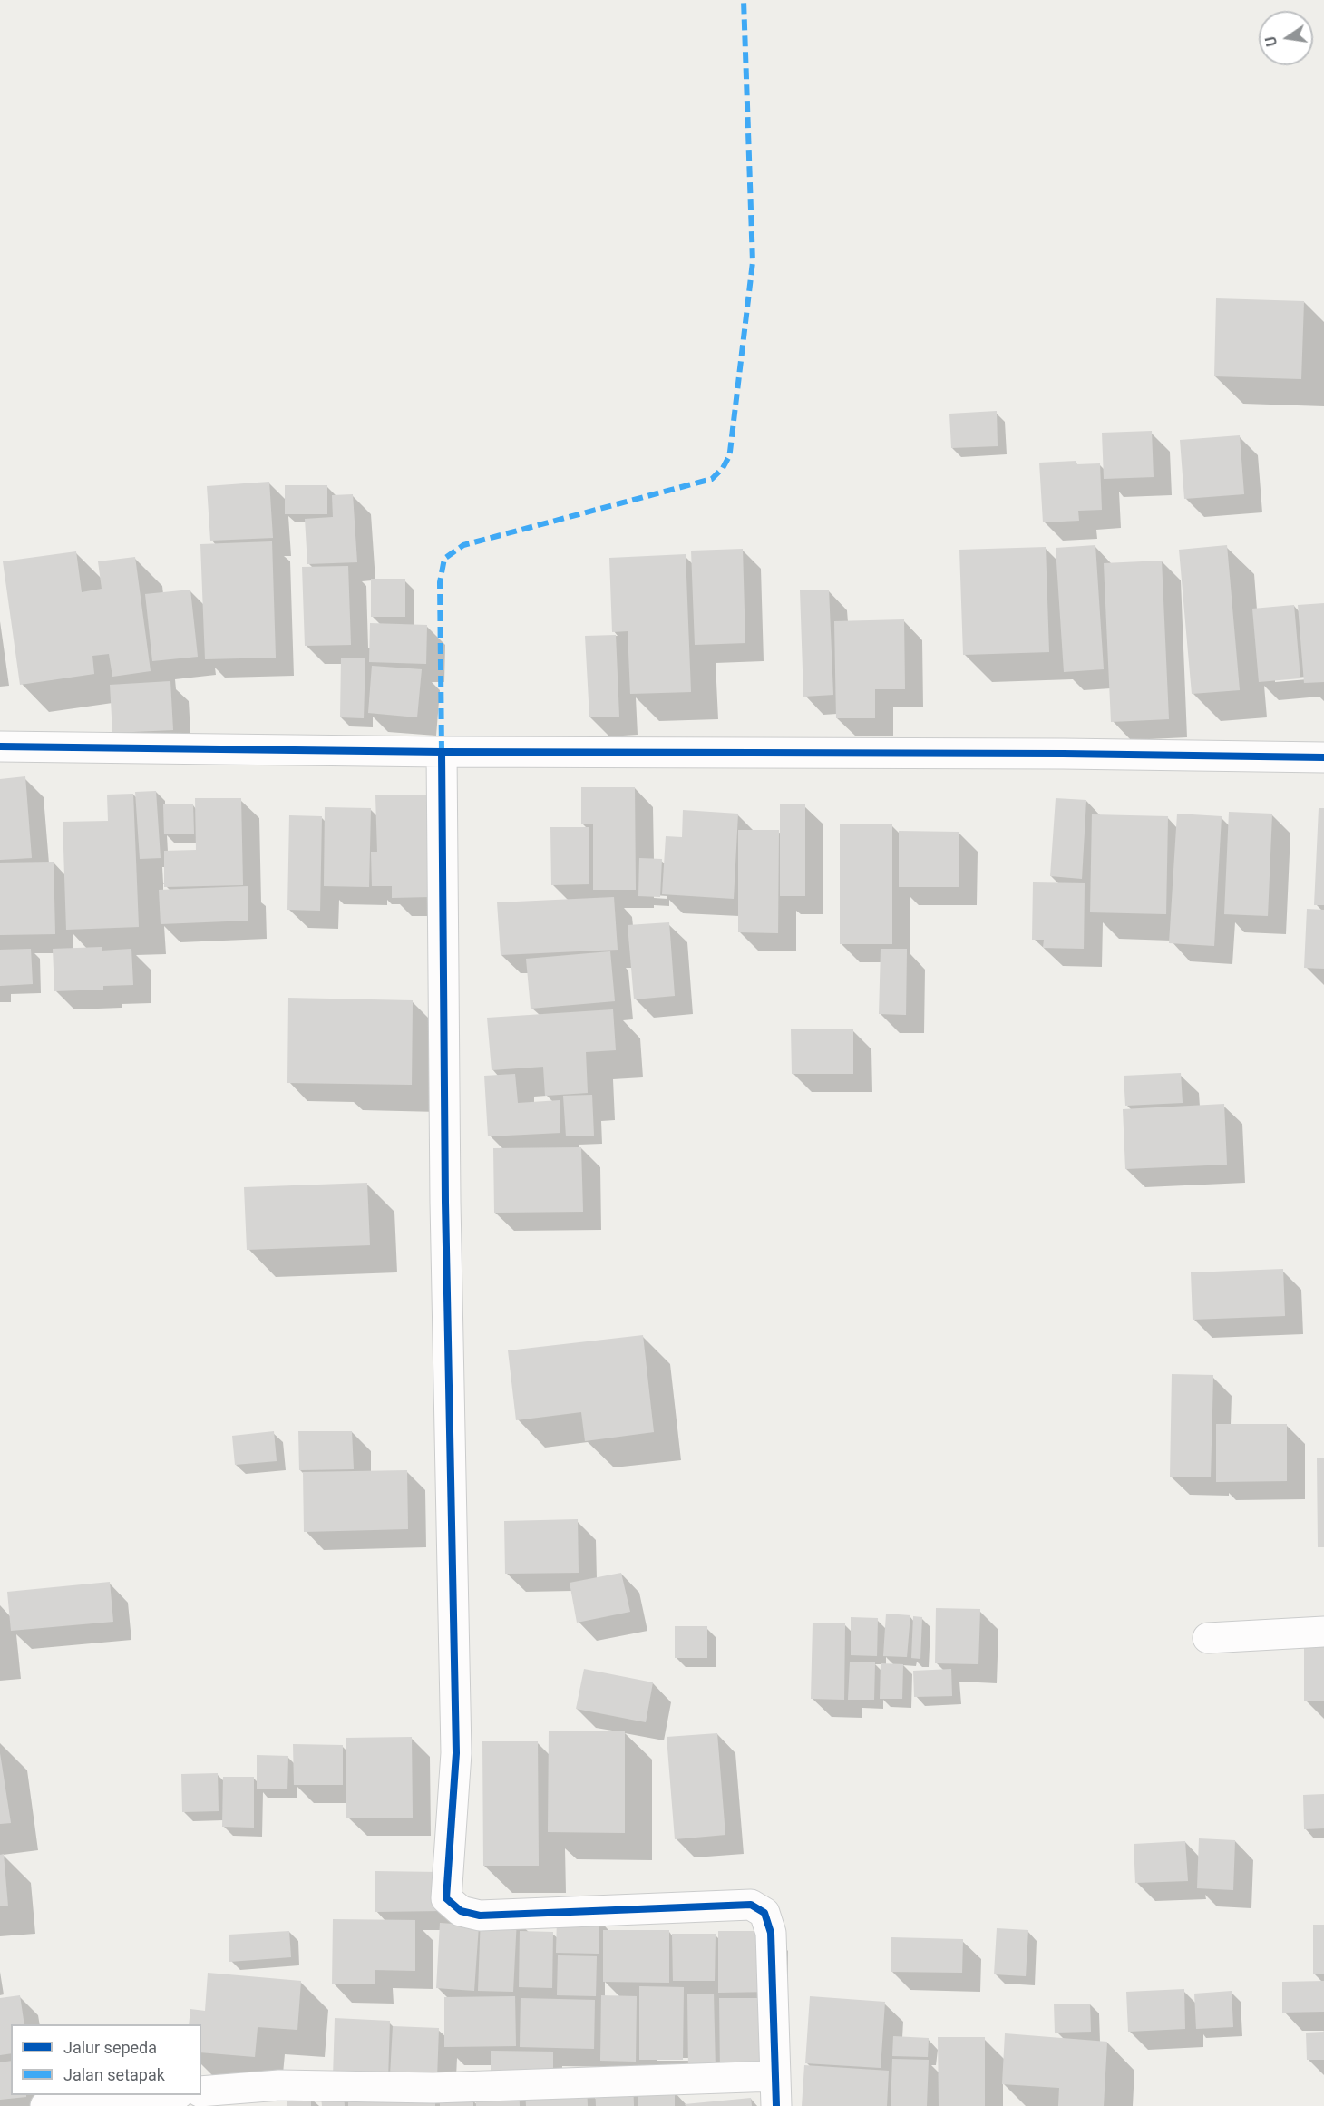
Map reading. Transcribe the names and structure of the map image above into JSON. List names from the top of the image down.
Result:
{
  "legend": ["Jalur sepeda", "Jalan setapak"],
  "north": "left"
}
